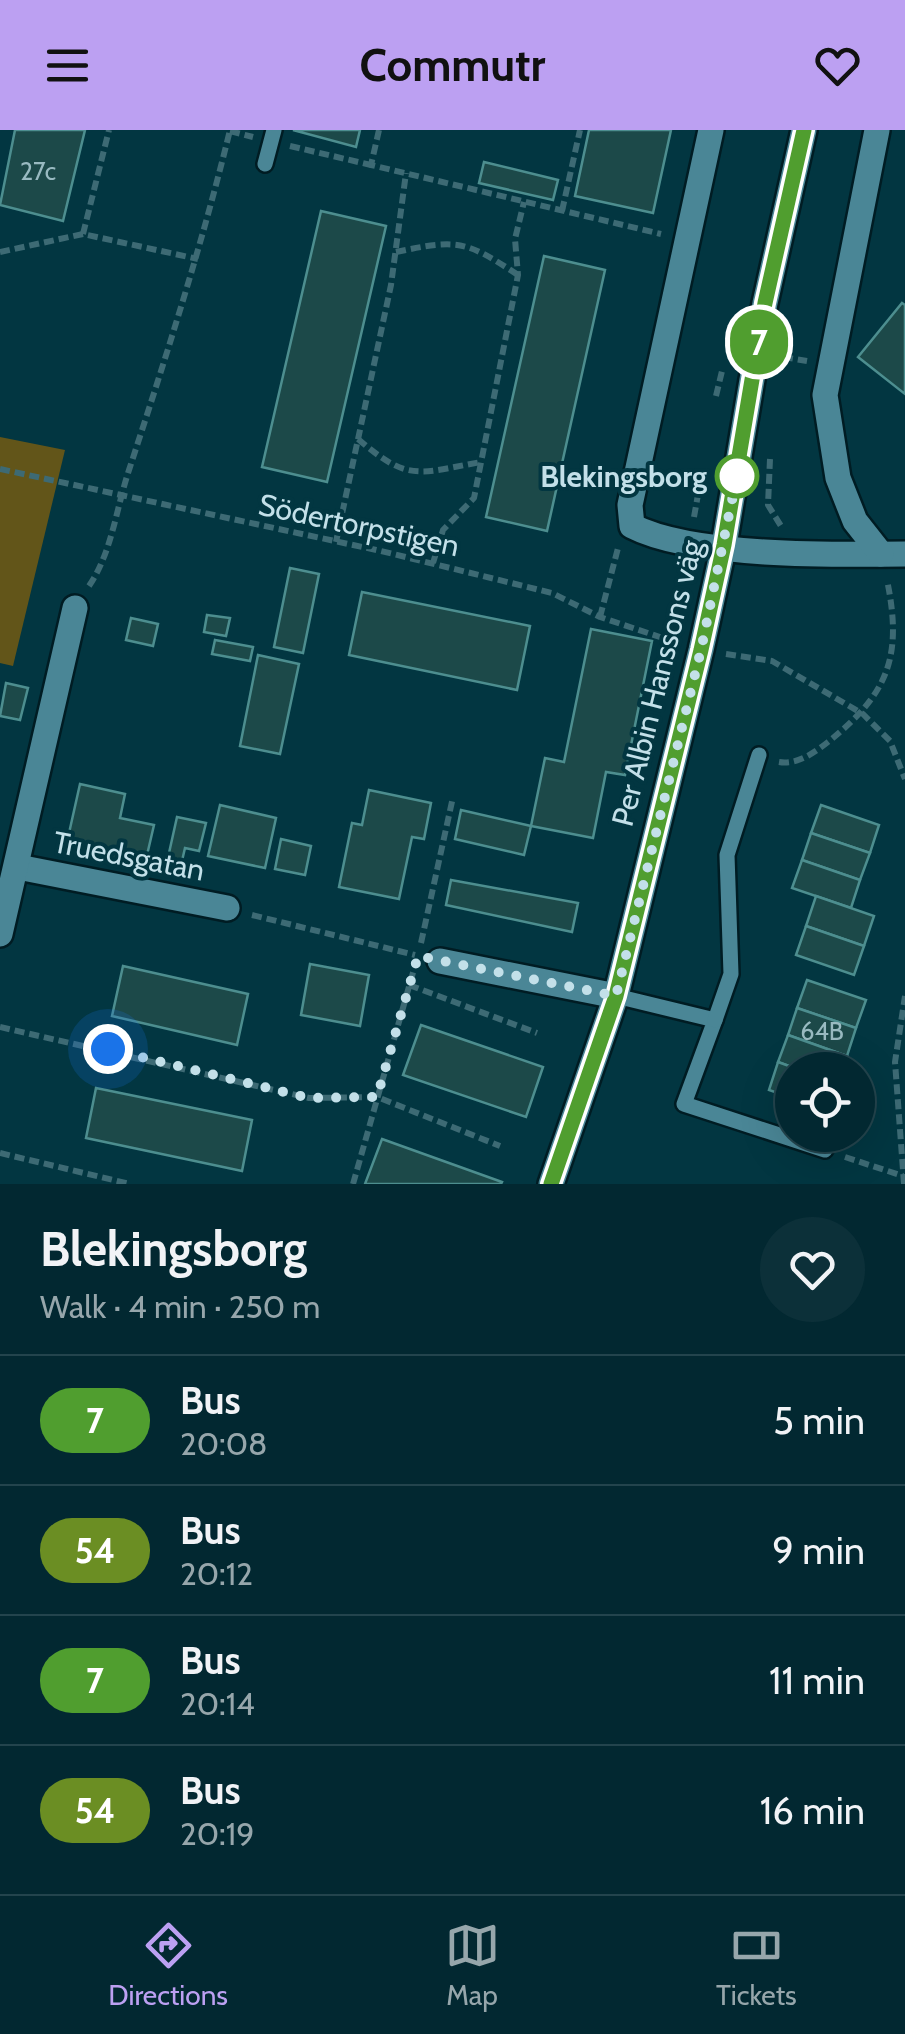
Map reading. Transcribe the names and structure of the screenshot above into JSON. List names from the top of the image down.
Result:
{
  "streets": {
    "street": ["Per Albin Hanssons väg", "Truedsgatan"],
    "path": ["Södertorpstigen"]
  },
  "crossings": [
    ["Södertorpstigen", "Per Albin Hanssons väg"]
  ],
  "places": ["Blekingsborg"],
  "lines": ["bus line 7"],
  "house_numbers": ["27c", "64B"],
  "page": {
    "header": "Commutr",
    "on_map": "7",
    "heading": ["Blekingsborg", "Walk · 4 min · 250 m"],
    "list": [
      {
        "mark": "7",
        "name": "Bus",
        "note": "20:08",
        "value": "5 min"
      },
      {
        "mark": "54",
        "name": "Bus",
        "note": "20:12",
        "value": "9 min"
      },
      {
        "mark": "7",
        "name": "Bus",
        "note": "20:14",
        "value": "11 min"
      },
      {
        "mark": "54",
        "name": "Bus",
        "note": "20:19",
        "value": "16 min"
      }
    ],
    "tabs": ["Directions", "Map", "Tickets"]
  }
}
